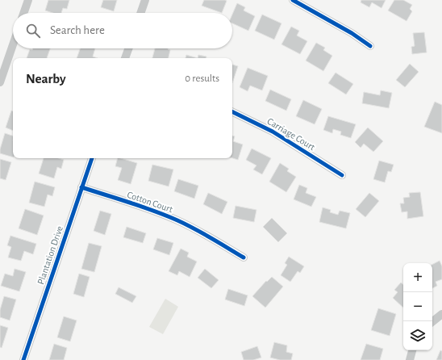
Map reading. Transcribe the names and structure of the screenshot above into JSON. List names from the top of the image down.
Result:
{
  "streets": {
    "street": ["Carriage Court", "Cotton Court", "Plantation Drive"]
  },
  "crossings": [
    ["Cotton Court", "Plantation Drive"]
  ],
  "page": {
    "search": "Search here",
    "heading": ["Nearby", "0 results"],
    "map_buttons": ["+", "−"]
  }
}
